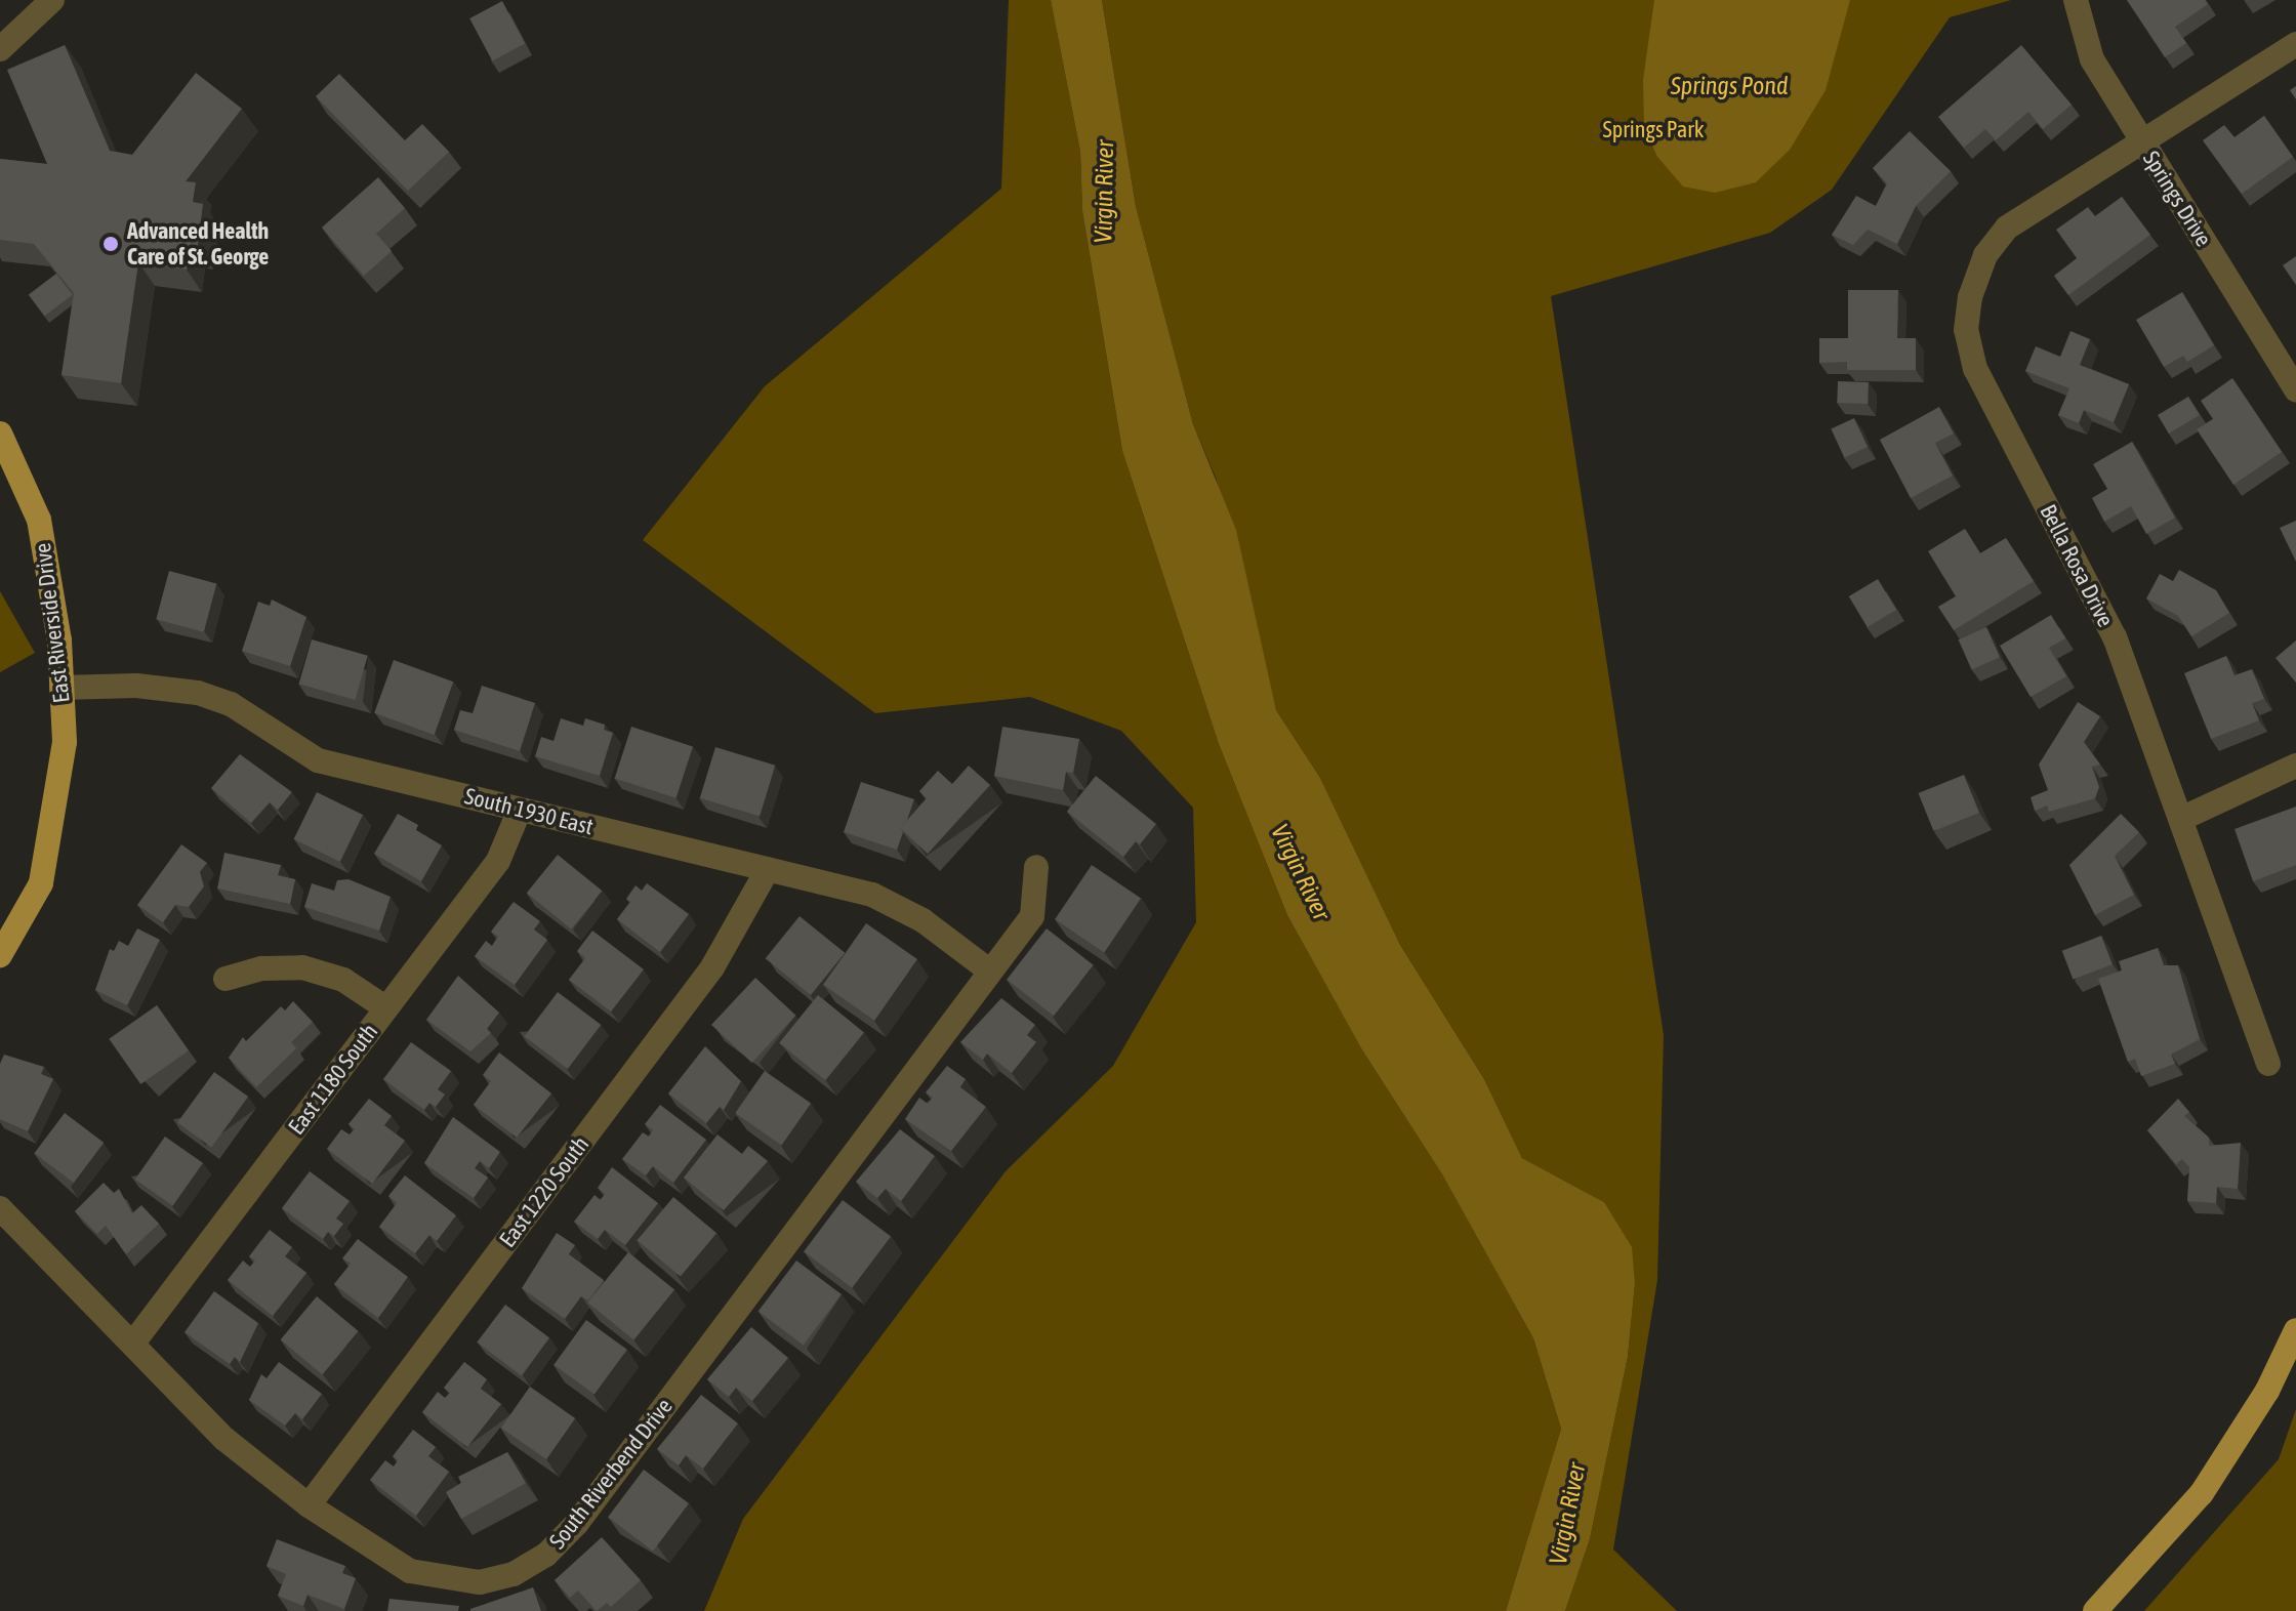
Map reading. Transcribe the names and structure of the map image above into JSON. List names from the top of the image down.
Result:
{
  "streets": {
    "main road": ["East Riverside Drive"],
    "street": [
      "Springs Drive",
      "Bella Rosa Drive",
      "South 1930 East",
      "East 1180 South",
      "East 1220 South",
      "South Riverbend Drive"
    ]
  },
  "crossings": [
    ["Springs Drive", "Bella Rosa Drive"],
    ["East Riverside Drive", "South 1930 East"],
    ["South 1930 East", "East 1180 South"],
    ["South 1930 East", "East 1220 South"],
    ["South 1930 East", "South Riverbend Drive"],
    ["East 1180 South", "South Riverbend Drive"],
    ["East 1220 South", "South Riverbend Drive"]
  ],
  "water": ["Springs Pond", "Virgin River"],
  "parks": ["Springs Park"],
  "places": ["Advanced Health Care of St. George"]
}
